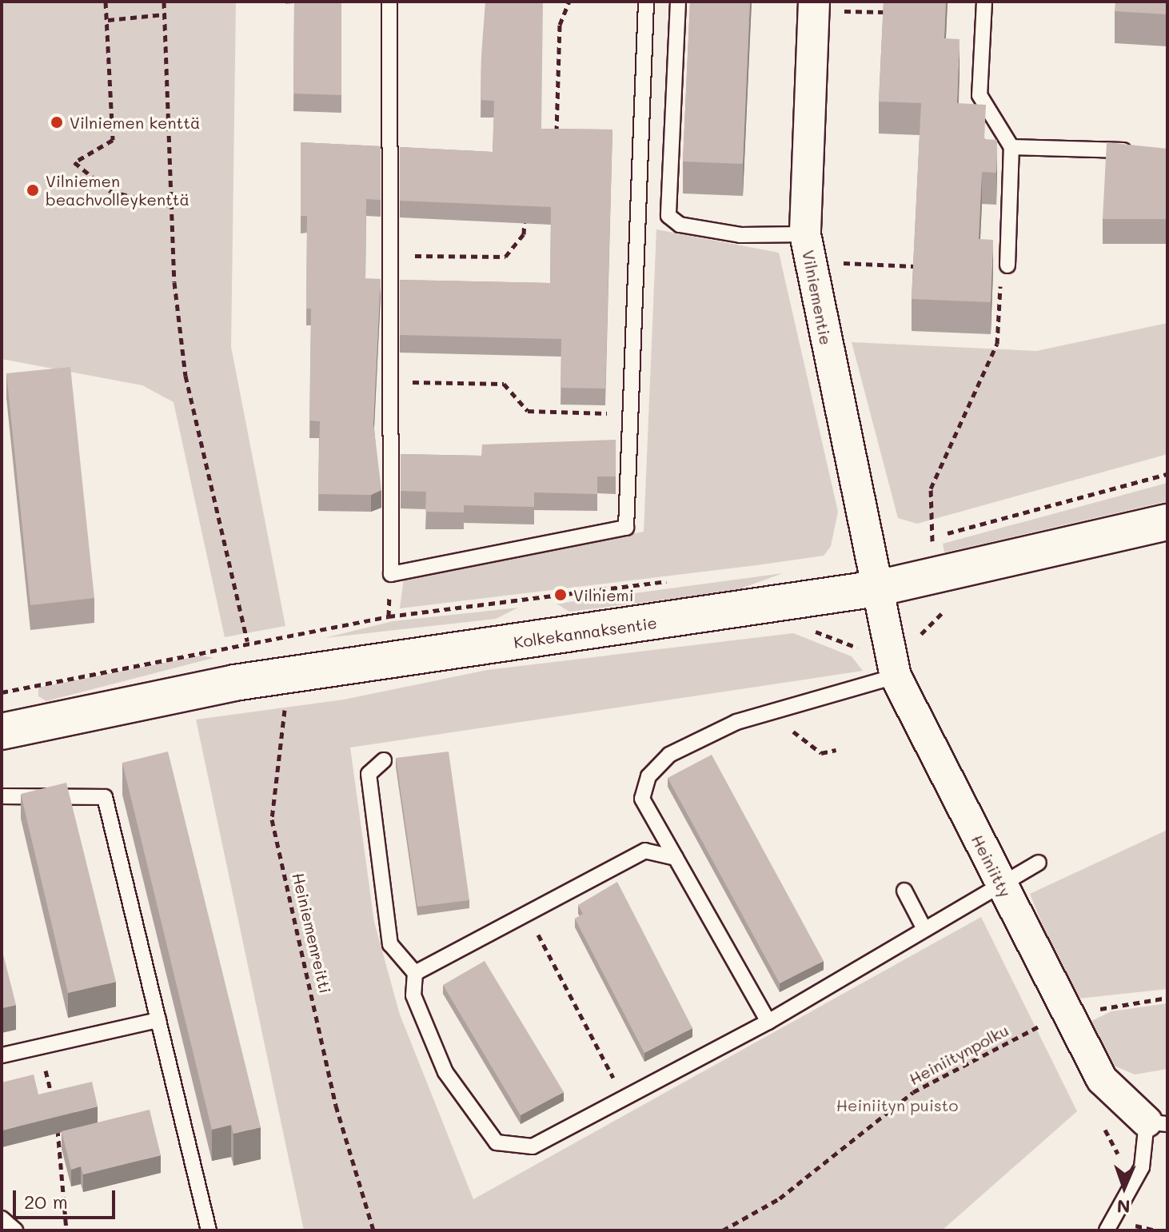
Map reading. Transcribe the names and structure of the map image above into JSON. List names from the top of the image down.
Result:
{
  "streets": {
    "main road": ["Kolkekannaksentie"],
    "street": ["Vilniementie", "Heiniitty"],
    "path": ["Heiniemenreitti", "Heiniitynpolku"]
  },
  "crossings": [
    ["Vilniementie", "Kolkekannaksentie"],
    ["Vilniementie", "Heiniitty"],
    ["Kolkekannaksentie", "Heiniitty"],
    ["Kolkekannaksentie", "Heiniemenreitti"],
    ["Heiniitty", "Heiniitynpolku"]
  ],
  "parks": ["Heiniityn puisto"],
  "places": ["Vilniemen kenttä", "Vilniemen beachvolleykenttä", "Vilniemi"],
  "scale_bar": "20 m",
  "north": "bottom"
}
